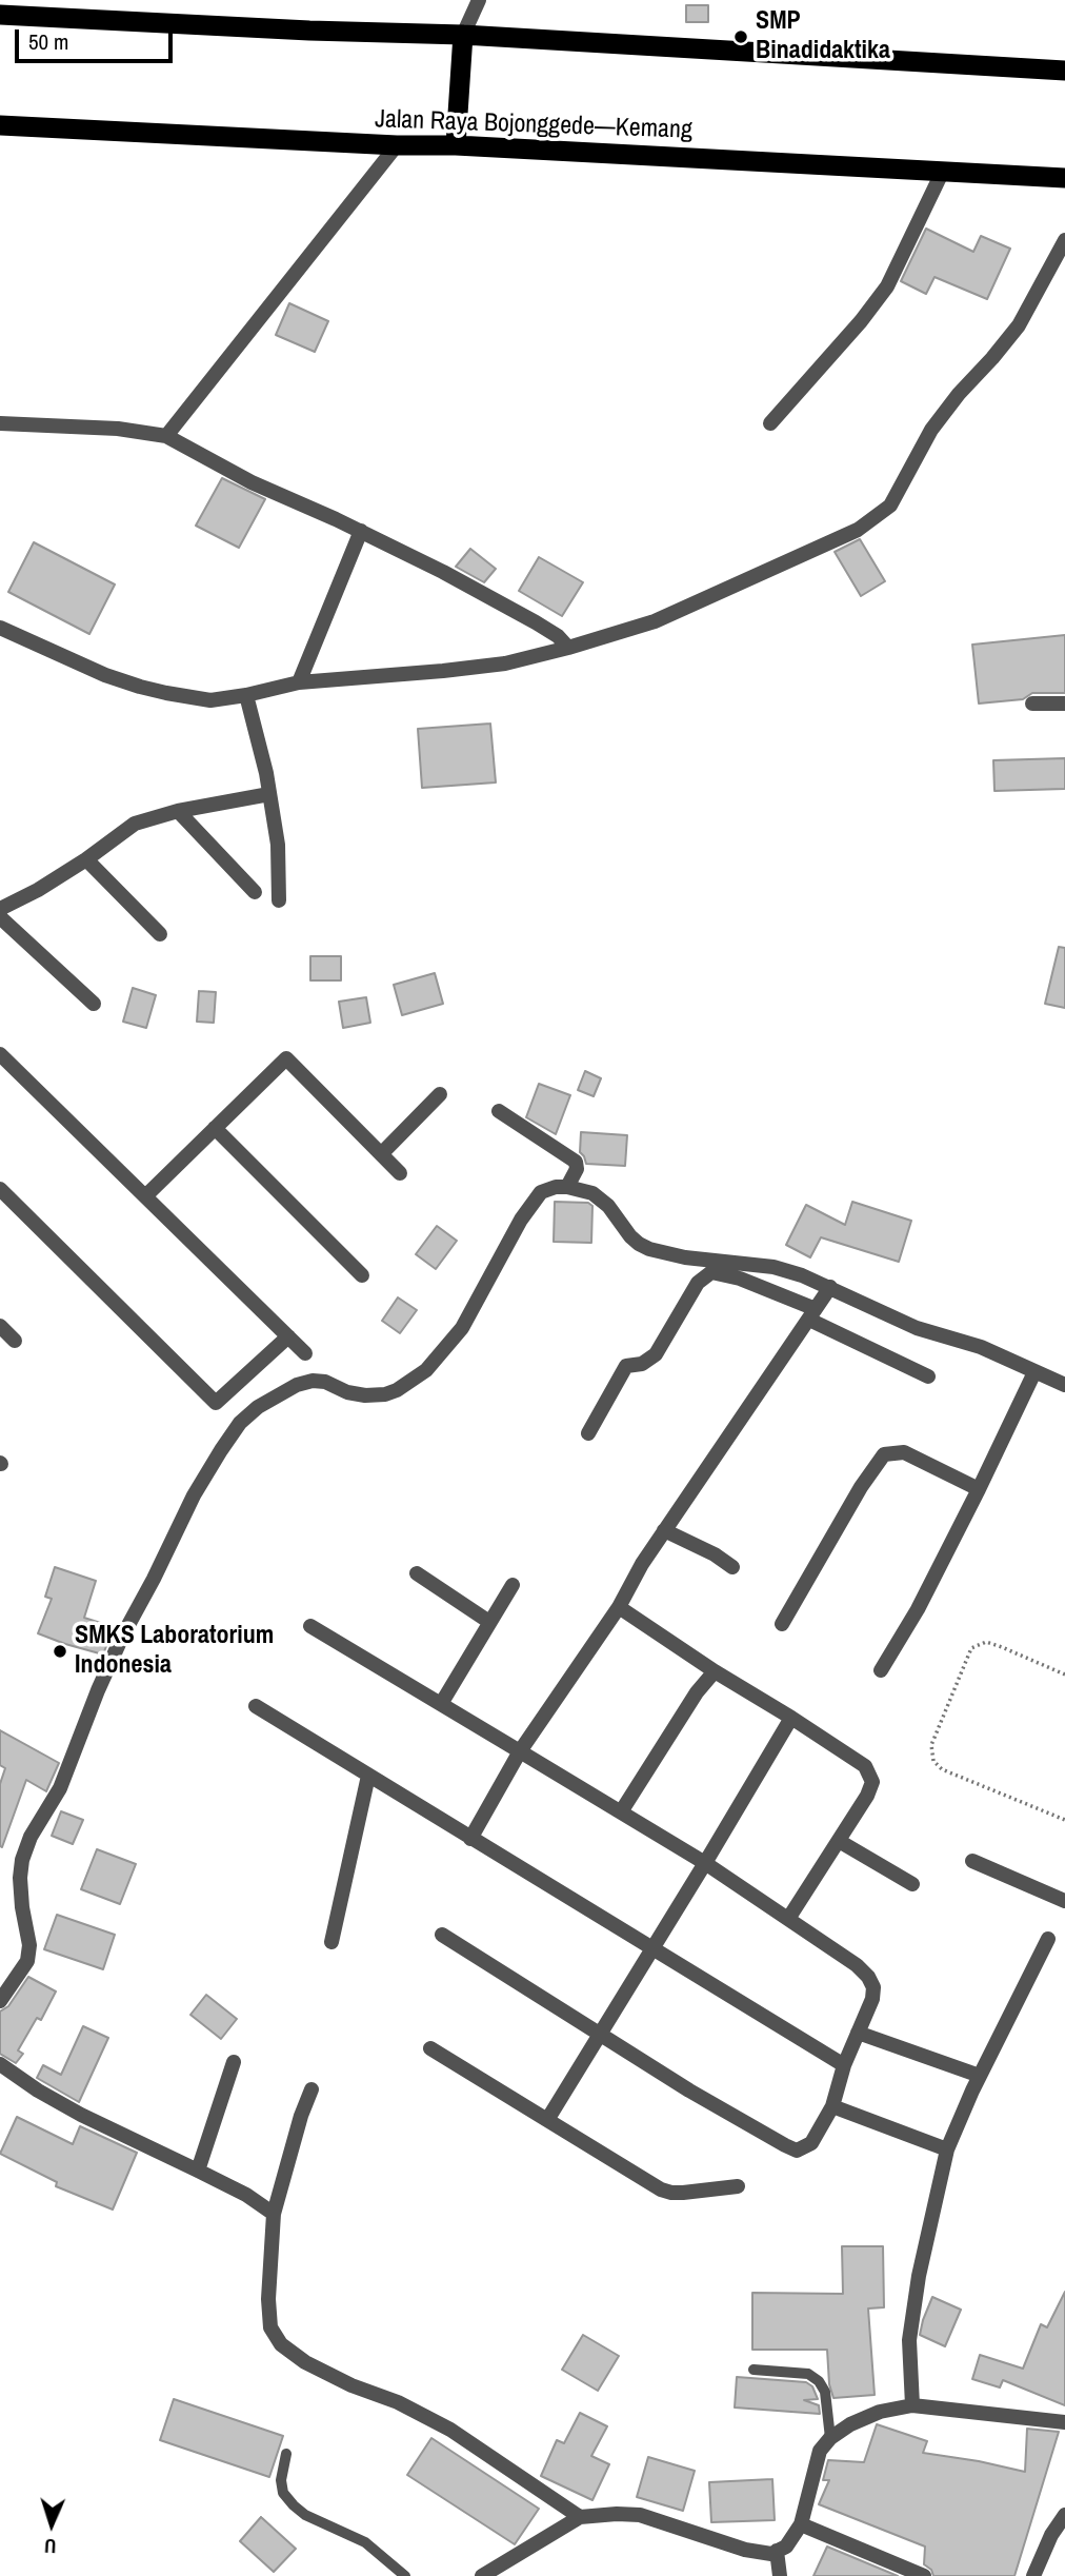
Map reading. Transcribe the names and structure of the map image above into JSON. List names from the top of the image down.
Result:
{
  "streets": {
    "highway": ["Jalan Raya Bojonggede—Kemang"]
  },
  "places": ["SMP Binadidaktika", "SMKS Laboratorium Indonesia"],
  "scale_bar": "50 m",
  "north": "bottom"
}
